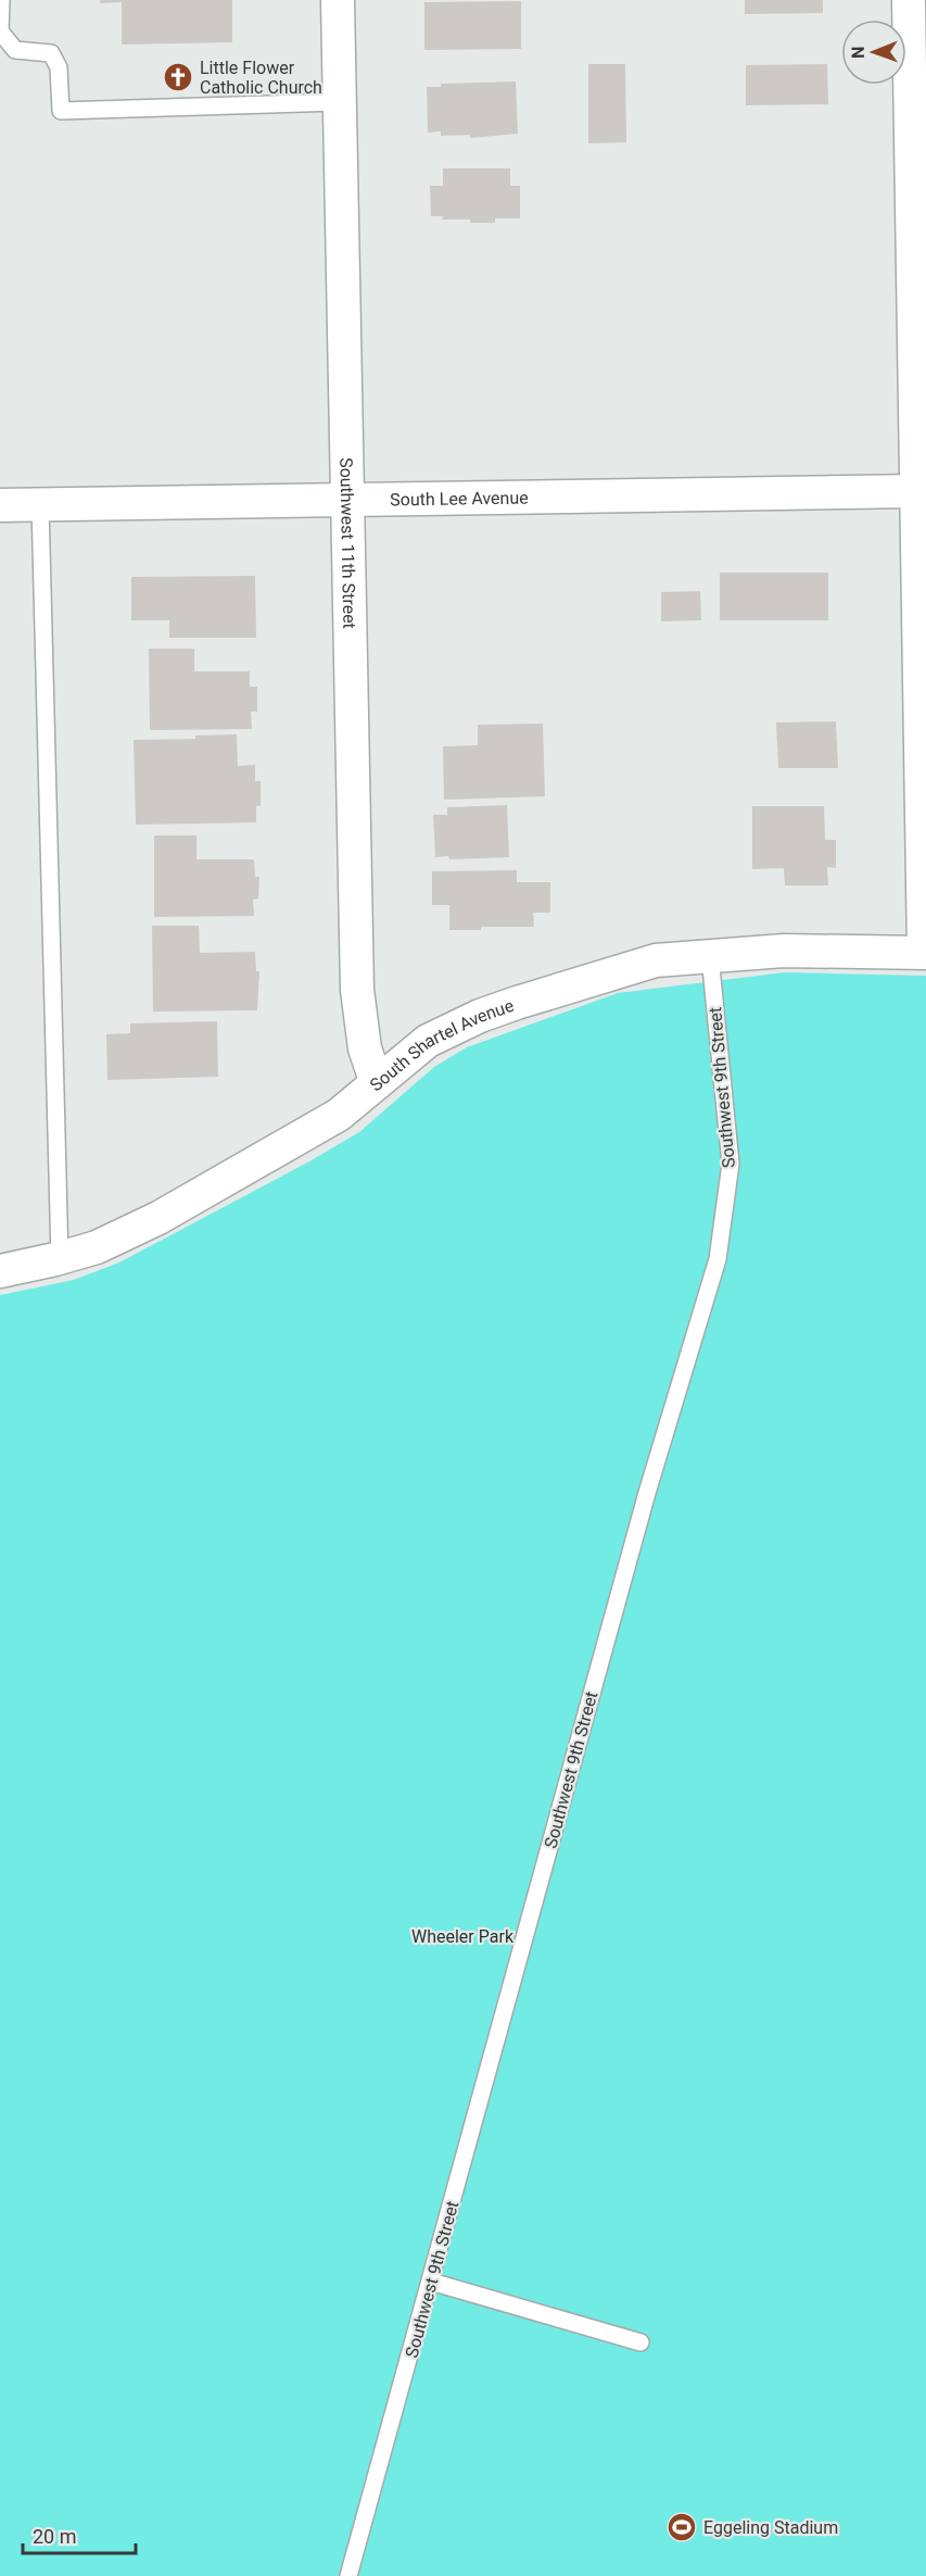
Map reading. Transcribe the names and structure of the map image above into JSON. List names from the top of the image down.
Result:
{
  "streets": {
    "street": ["South Lee Avenue", "Southwest 11th Street", "South Shartel Avenue"],
    "lane": ["Southwest 9th Street"]
  },
  "crossings": [
    ["South Lee Avenue", "Southwest 11th Street"],
    ["Southwest 11th Street", "South Shartel Avenue"],
    ["South Shartel Avenue", "Southwest 9th Street"]
  ],
  "parks": ["Wheeler Park"],
  "places": {
    "church": ["Little Flower Catholic Church"],
    "sports": ["Eggeling Stadium"]
  },
  "scale_bar": "20 m",
  "north": "left"
}
